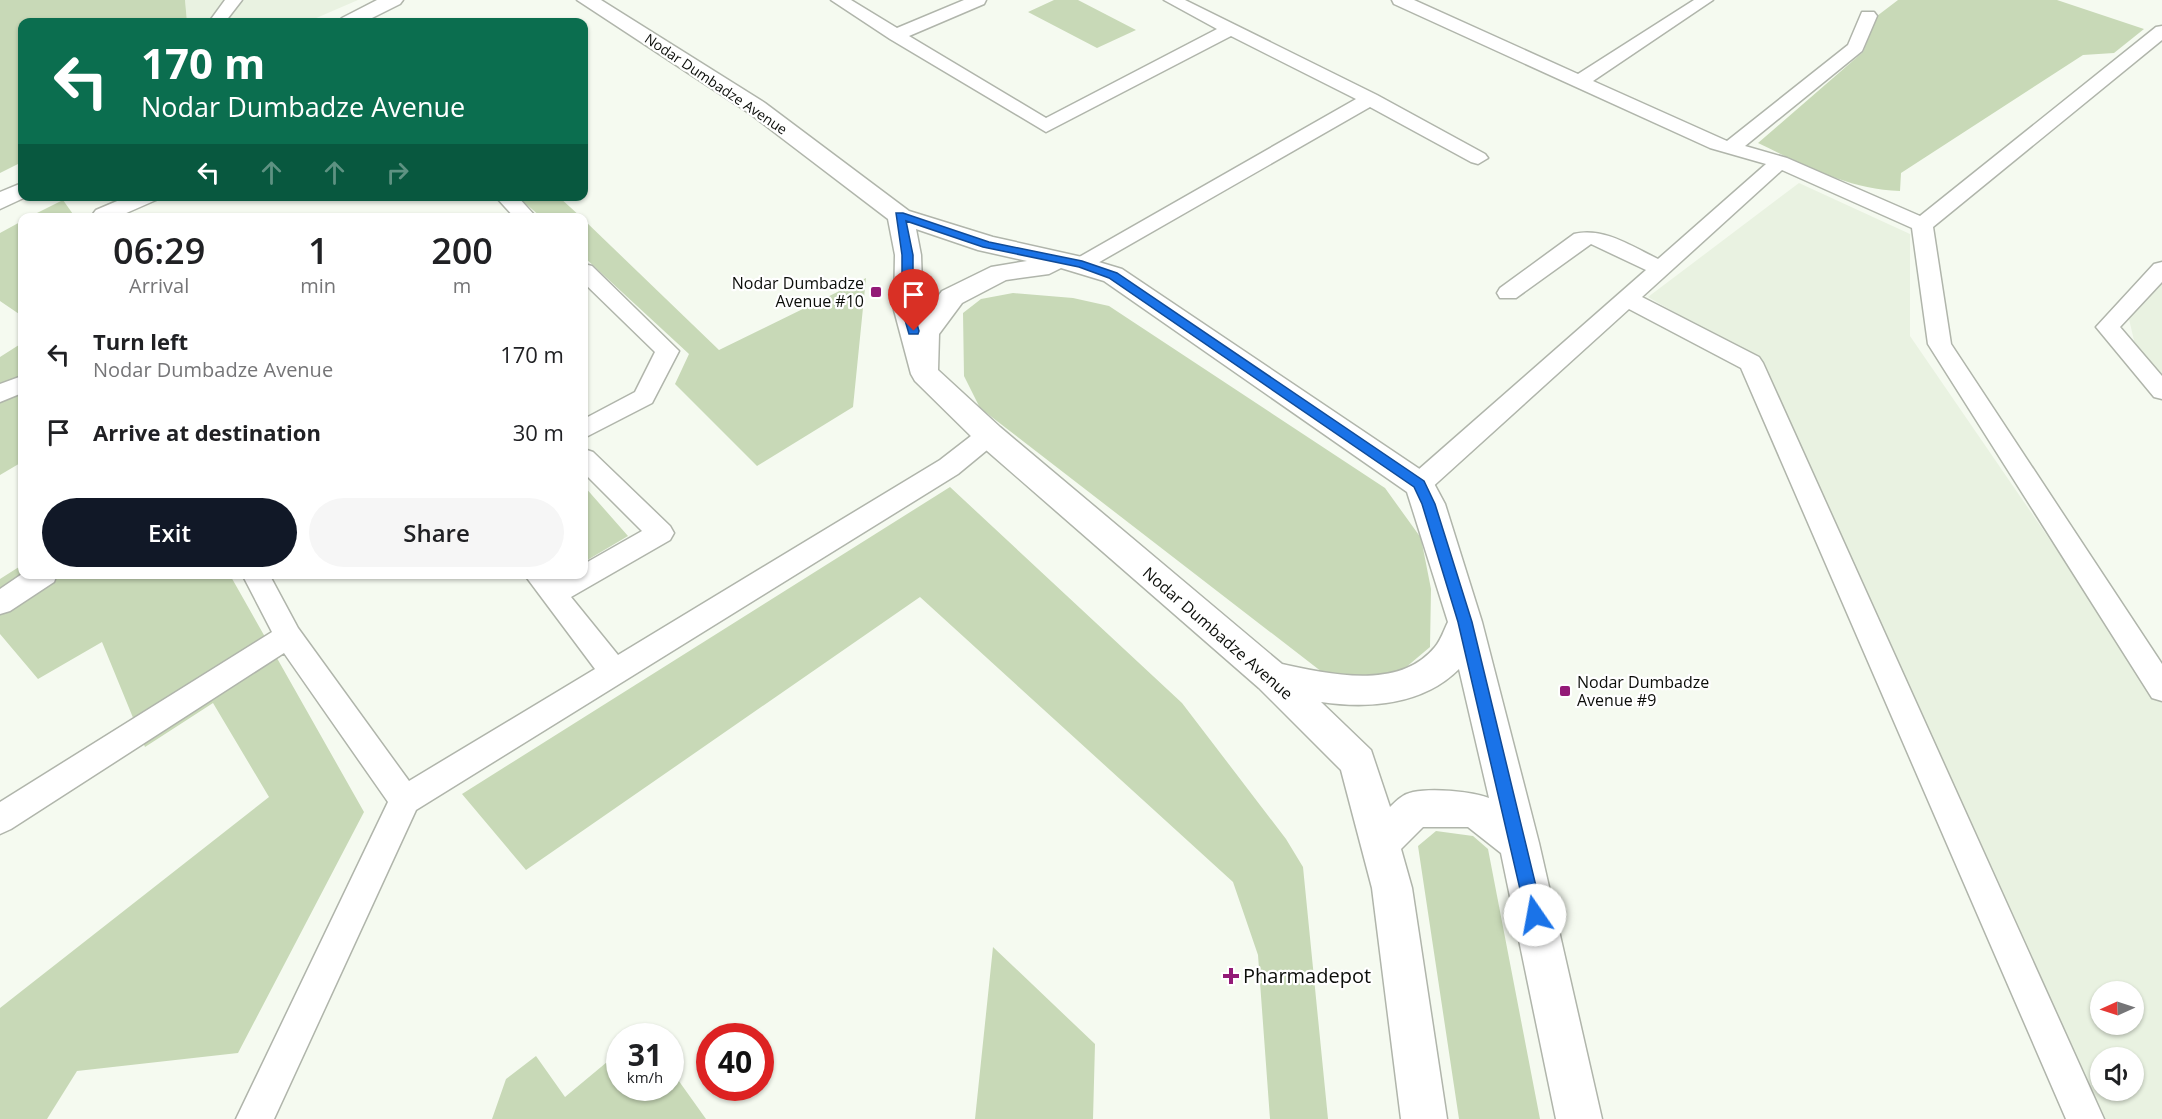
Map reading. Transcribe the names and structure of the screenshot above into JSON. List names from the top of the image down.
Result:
{
  "streets": {
    "street": ["Nodar Dumbadze Avenue"]
  },
  "places": {
    "transit": ["Nodar Dumbadze Avenue #10", "Nodar Dumbadze Avenue #9"],
    "health": ["Pharmadepot"]
  },
  "north": "left",
  "page": {
    "turn": ["170 m", "Nodar Dumbadze Avenue"],
    "eta": [
      "06:29",
      "Arrival",
      "1",
      "min",
      "200",
      "m"
    ],
    "list": [
      {
        "name": "Turn left",
        "note": "Nodar Dumbadze Avenue",
        "value": "170 m"
      },
      {
        "name": "Arrive at destination",
        "value": "30 m"
      }
    ],
    "buttons": ["Exit", "Share"],
    "speed": "31 km/h",
    "limit": "40"
  }
}
